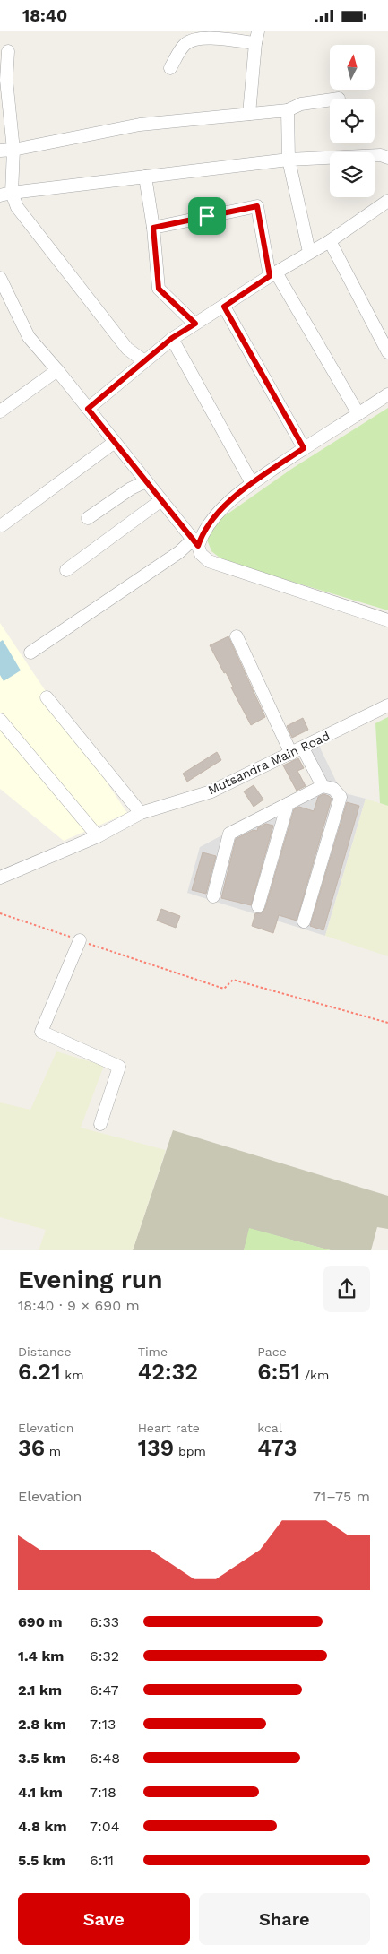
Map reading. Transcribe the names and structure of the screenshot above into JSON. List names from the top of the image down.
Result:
{
  "streets": {
    "street": ["Mutsandra Main Road"]
  },
  "north": "top",
  "page": {
    "status": "18:40",
    "heading": ["Evening run", "18:40 · 9 × 690 m"],
    "stats": [
      ["Distance", "6.21 km"],
      ["Time", "42:32"],
      ["Pace", "6:51 /km"],
      ["Elevation", "36 m"],
      ["Heart rate", "139 bpm"],
      ["kcal", "473"]
    ],
    "chart": ["Elevation", "71–75 m"],
    "list": [
      {
        "name": "690 m",
        "note": "6:33"
      },
      {
        "name": "1.4 km",
        "note": "6:32"
      },
      {
        "name": "2.1 km",
        "note": "6:47"
      },
      {
        "name": "2.8 km",
        "note": "7:13"
      },
      {
        "name": "3.5 km",
        "note": "6:48"
      },
      {
        "name": "4.1 km",
        "note": "7:18"
      },
      {
        "name": "4.8 km",
        "note": "7:04"
      },
      {
        "name": "5.5 km",
        "note": "6:11"
      }
    ],
    "buttons": ["Save", "Share"]
  }
}
